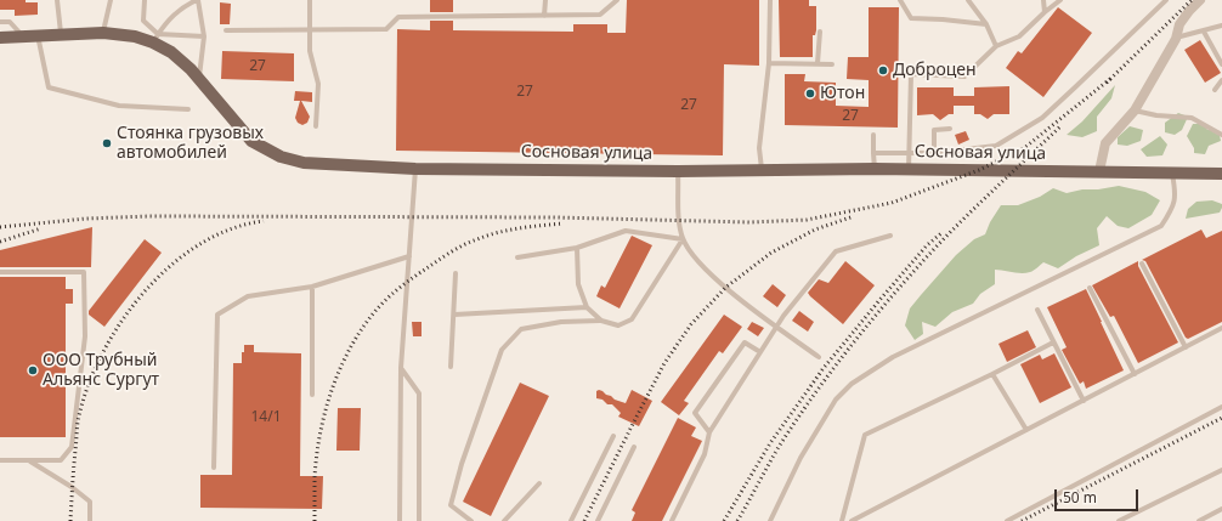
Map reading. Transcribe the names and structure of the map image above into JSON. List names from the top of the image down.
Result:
{
  "streets": {
    "main road": ["Сосновая улица"]
  },
  "places": [
    "Доброцен",
    "Ютон",
    "Стоянка грузовых автомобилей",
    "ООО Трубный Альянс Сургут"
  ],
  "house_numbers": [
    "27",
    "27",
    "27",
    "27",
    "14/1"
  ],
  "scale_bar": "50 m"
}
